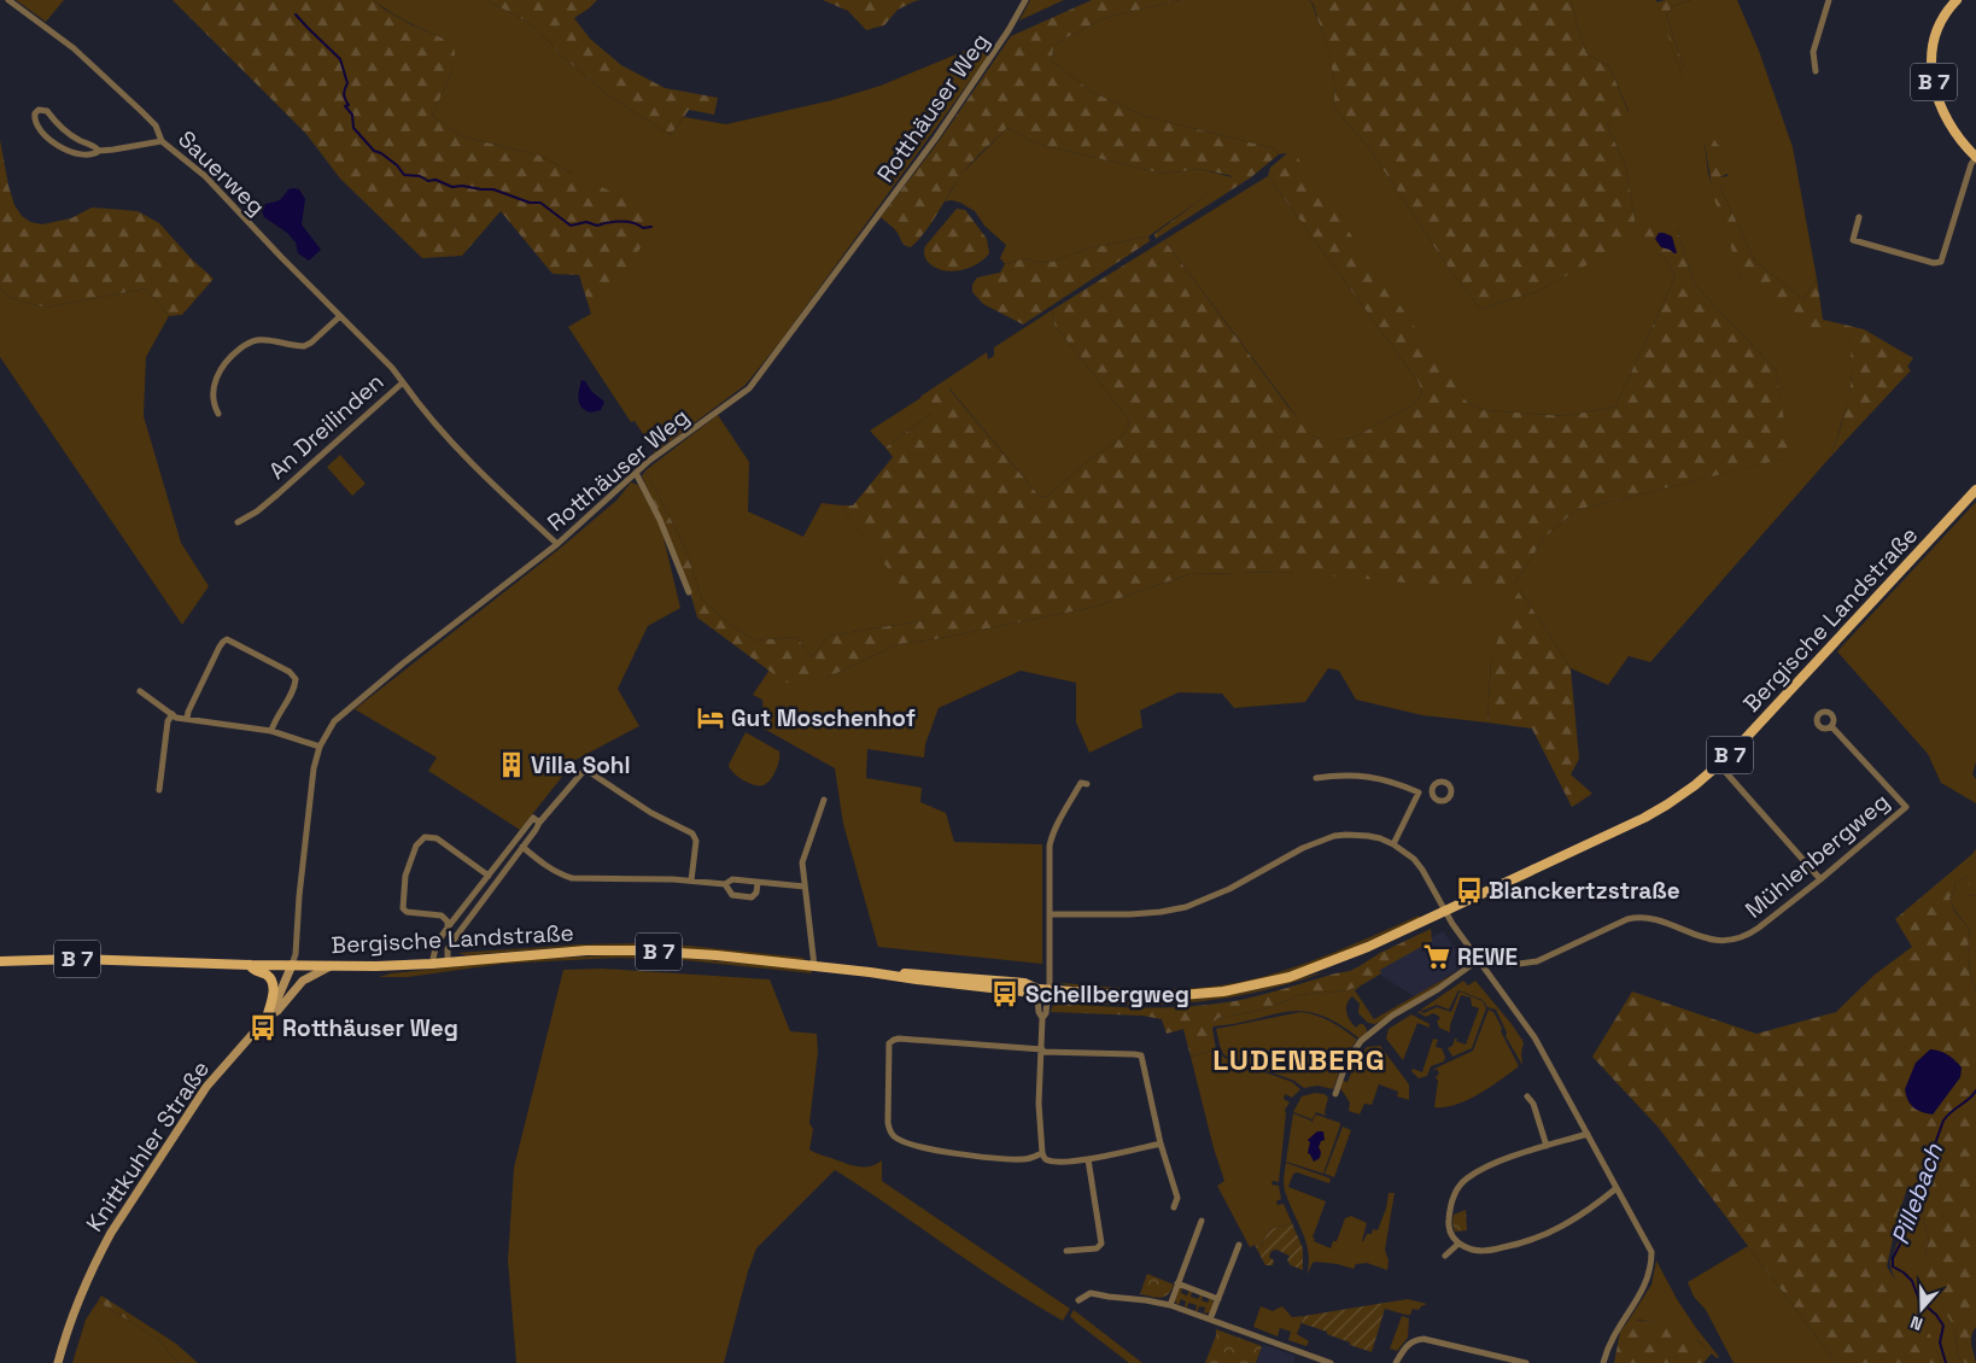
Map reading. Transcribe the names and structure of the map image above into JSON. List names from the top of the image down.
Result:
{
  "streets": {
    "main road": ["B 7", "Bergische Landstraße"],
    "street": [
      "Rotthäuser Weg",
      "Sauerweg",
      "An Dreilinden",
      "Mühlenbergweg",
      "Knittkuhler Straße"
    ]
  },
  "crossings": [
    ["Rotthäuser Weg", "An Dreilinden"],
    ["Rotthäuser Weg", "Bergische Landstraße"],
    ["Rotthäuser Weg", "Knittkuhler Straße"],
    ["Sauerweg", "An Dreilinden"],
    ["Bergische Landstraße", "Knittkuhler Straße"]
  ],
  "districts": ["LUDENBERG"],
  "water": ["Pillebach"],
  "places": {
    "hotel": ["Gut Moschenhof"],
    "building": ["Villa Sohl"],
    "bus stop": ["Blanckertzstraße", "Schellbergweg", "Rotthäuser Weg"],
    "supermarket": ["REWE"]
  },
  "north": "bottom"
}
